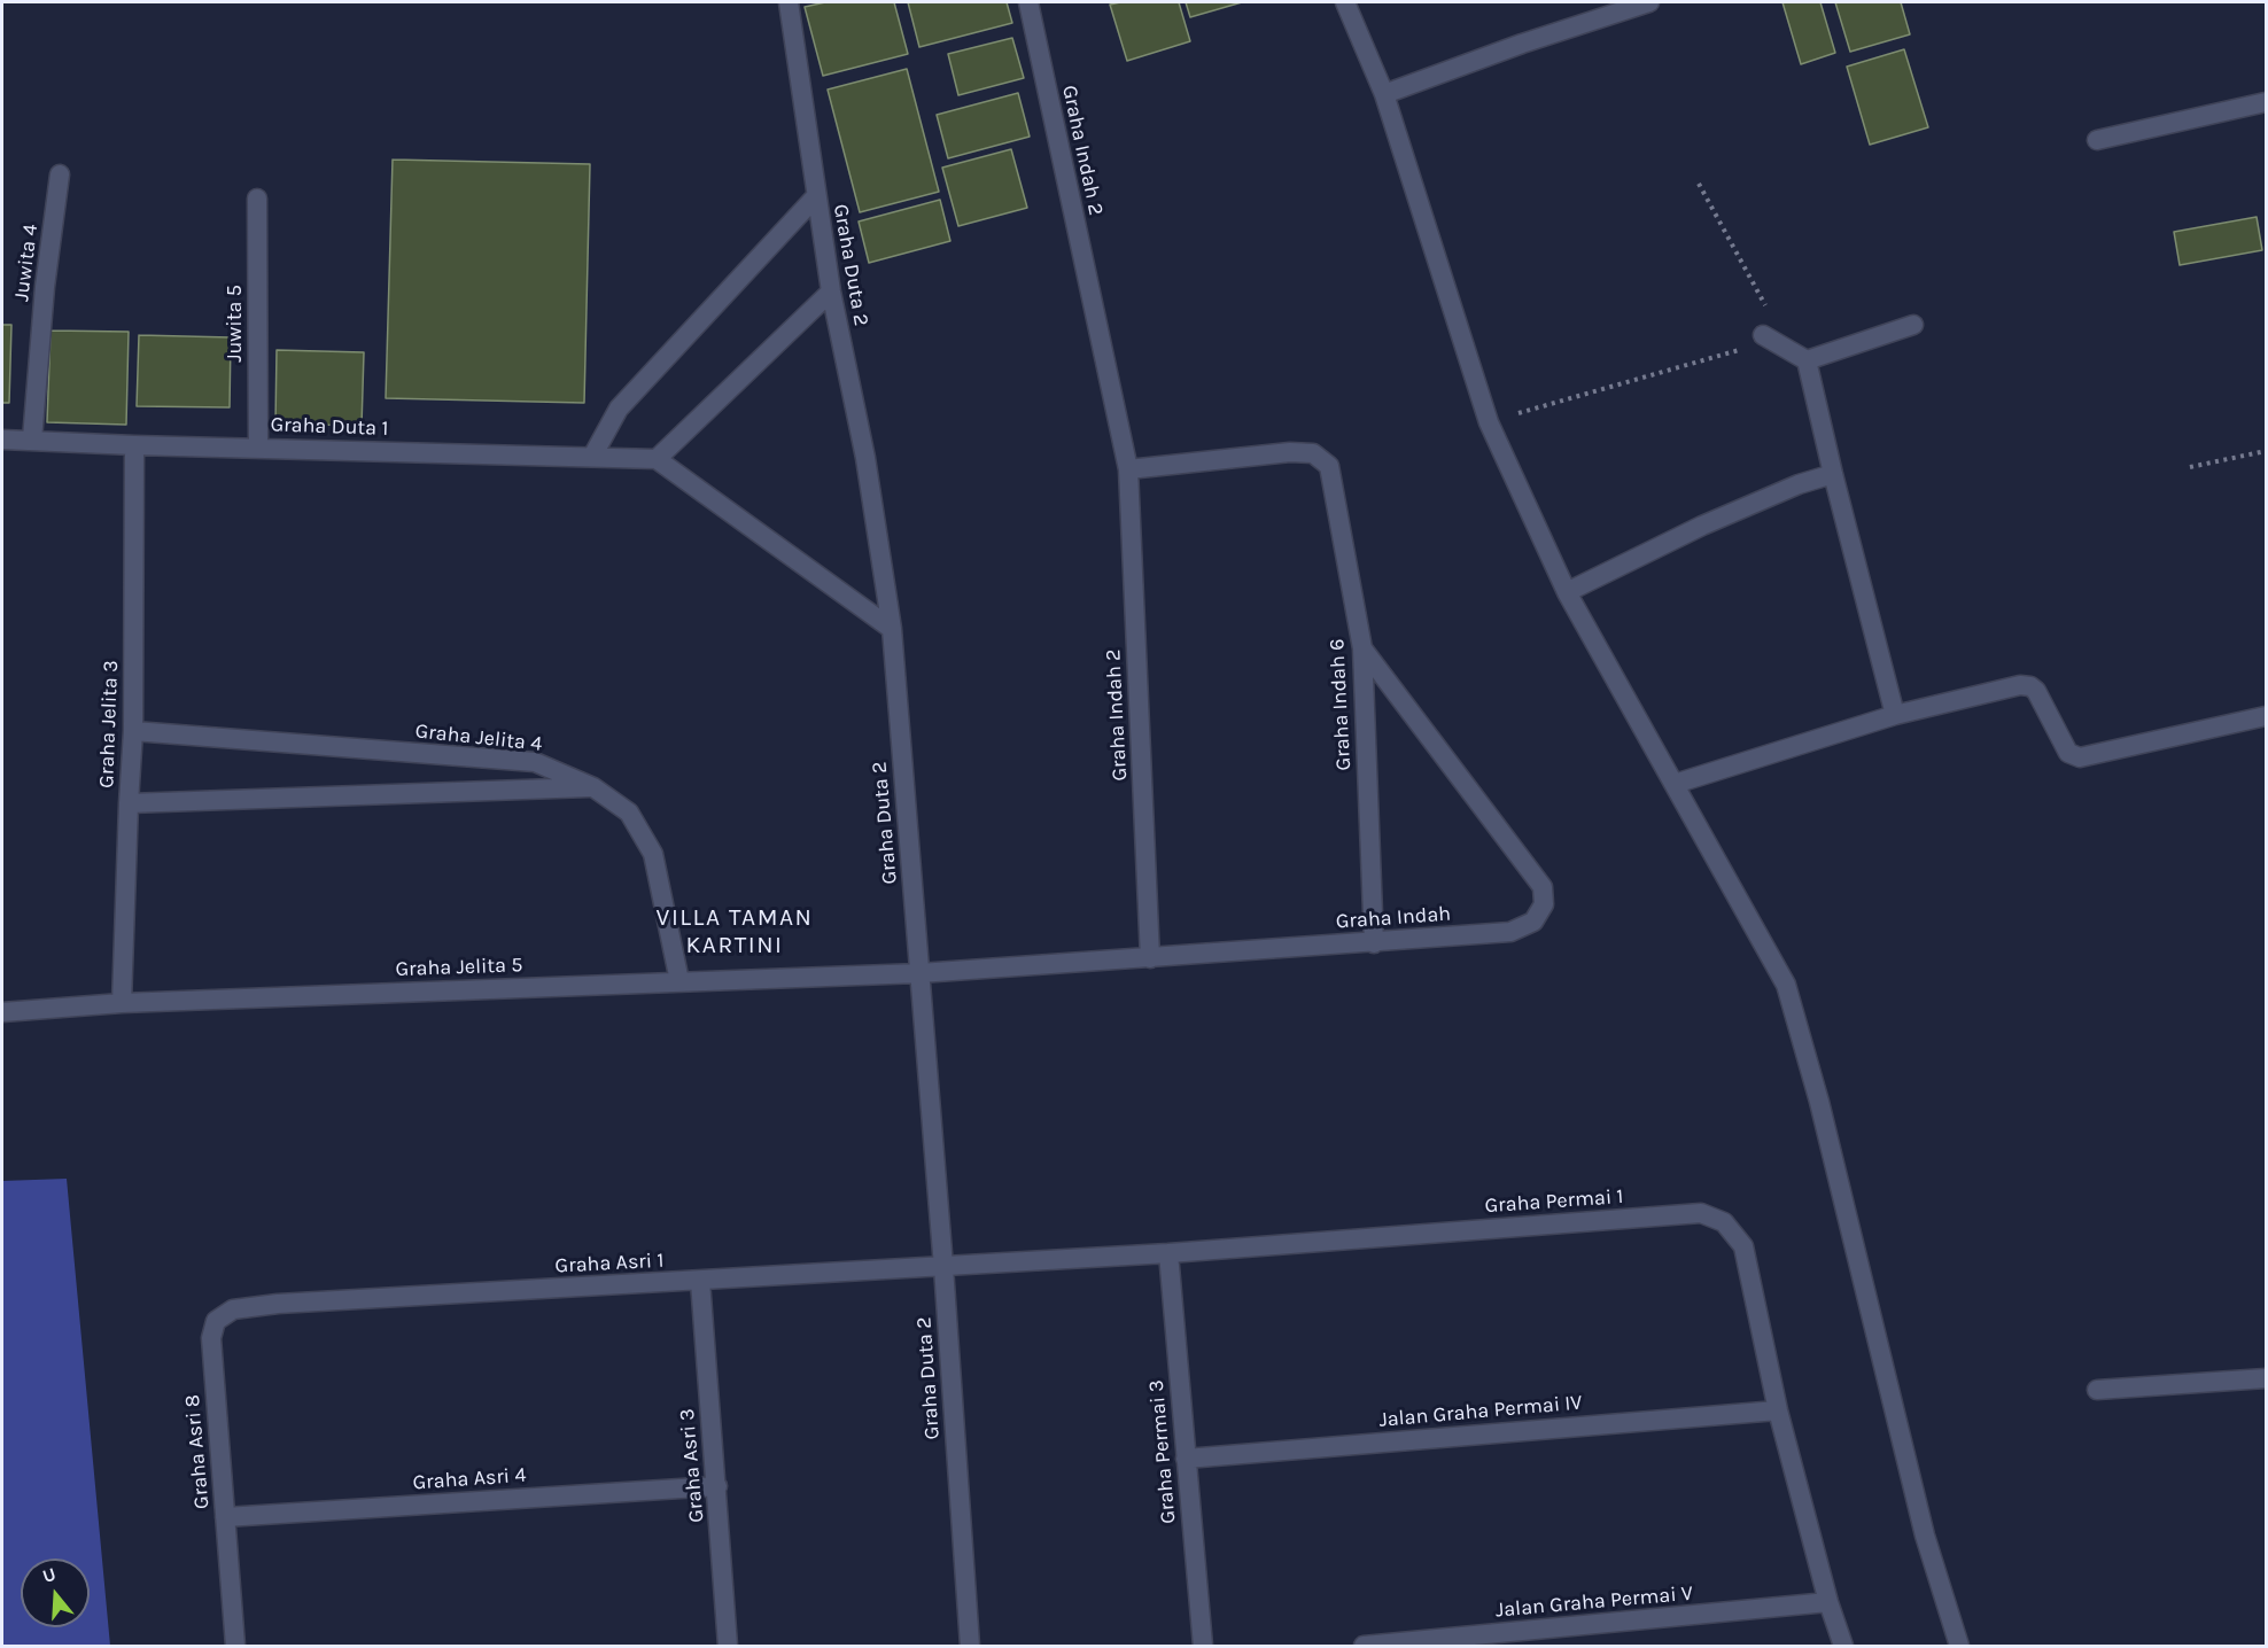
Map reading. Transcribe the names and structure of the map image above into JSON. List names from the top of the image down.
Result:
{
  "streets": {
    "street": [
      "Graha Indah 2",
      "Juwita 4",
      "Graha Duta 2",
      "Juwita 5",
      "Graha Duta 1",
      "Graha Indah 6",
      "Graha Jelita 3",
      "Graha Jelita 4",
      "Graha Indah",
      "Graha Jelita 5",
      "Graha Permai 1",
      "Graha Asri 1",
      "Jalan Graha Permai IV",
      "Graha Asri 8",
      "Graha Permai 3",
      "Graha Asri 3",
      "Graha Asri 4",
      "Jalan Graha Permai V"
    ]
  },
  "crossings": [
    ["Graha Indah 2", "Graha Indah 6"],
    ["Graha Indah 2", "Graha Indah"],
    ["Juwita 4", "Graha Duta 1"],
    ["Graha Duta 2", "Graha Indah"],
    ["Graha Duta 2", "Graha Jelita 5"],
    ["Graha Duta 2", "Graha Permai 1"],
    ["Graha Duta 2", "Graha Asri 1"],
    ["Juwita 5", "Graha Duta 1"],
    ["Graha Duta 1", "Graha Jelita 3"],
    ["Graha Indah 6", "Graha Indah"],
    ["Graha Jelita 3", "Graha Jelita 4"],
    ["Graha Jelita 3", "Graha Jelita 5"],
    ["Graha Jelita 4", "Graha Jelita 5"],
    ["Graha Indah", "Graha Jelita 5"],
    ["Graha Permai 1", "Graha Asri 1"],
    ["Graha Permai 1", "Jalan Graha Permai IV"],
    ["Graha Permai 1", "Graha Permai 3"],
    ["Graha Permai 1", "Jalan Graha Permai V"],
    ["Graha Asri 1", "Graha Asri 8"],
    ["Graha Asri 1", "Graha Asri 3"],
    ["Jalan Graha Permai IV", "Graha Permai 3"],
    ["Graha Asri 8", "Graha Asri 4"],
    ["Graha Asri 3", "Graha Asri 4"]
  ],
  "districts": ["VILLA TAMAN KARTINI"],
  "north": "top"
}
